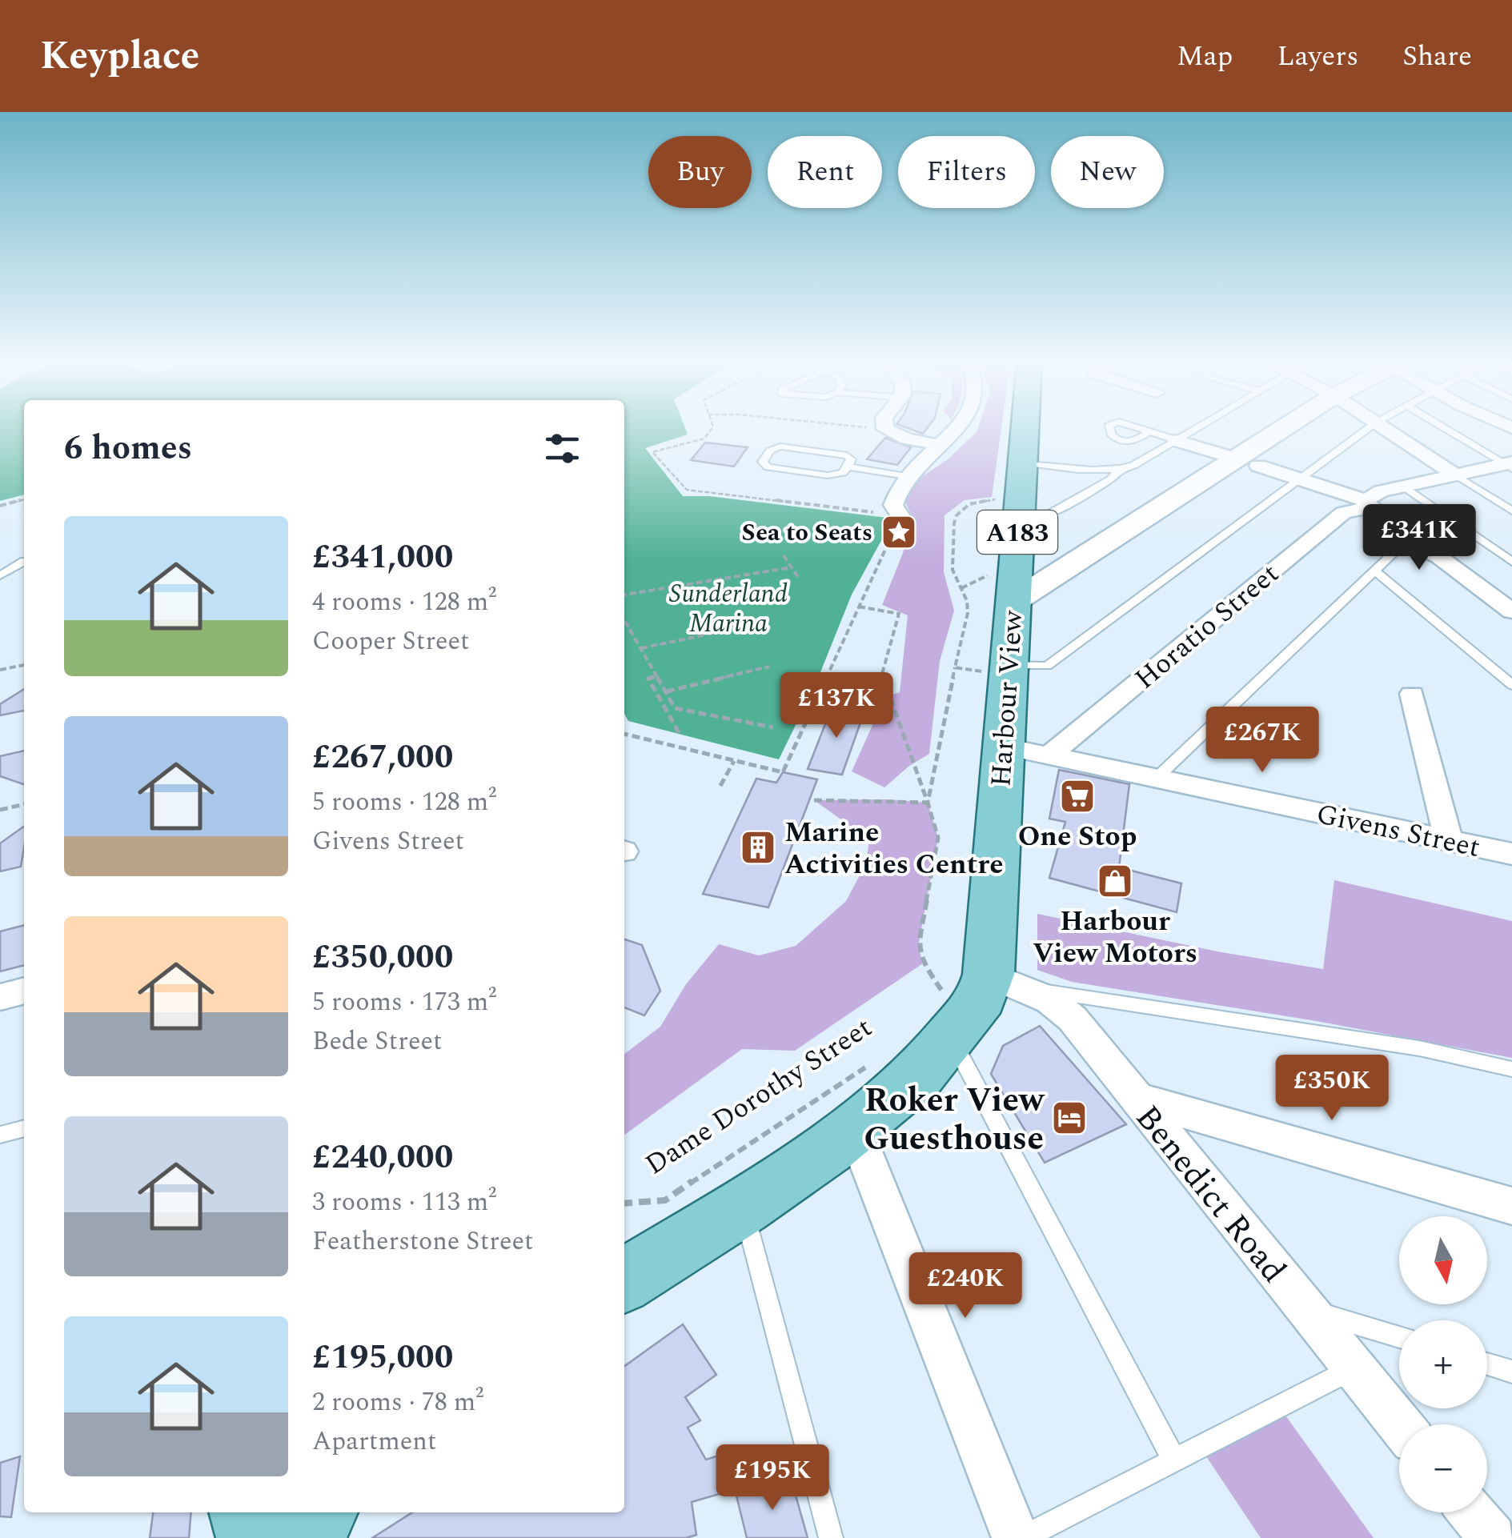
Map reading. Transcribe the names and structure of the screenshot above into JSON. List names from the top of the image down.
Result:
{
  "streets": {
    "main road": ["A183", "Harbour View"],
    "street": ["Horatio Street", "Givens Street", "Benedict Road"],
    "path": ["Dame Dorothy Street"]
  },
  "crossings": [
    ["A183", "Harbour View"],
    ["Horatio Street", "Givens Street"],
    ["Harbour View", "Givens Street"],
    ["Harbour View", "Benedict Road"]
  ],
  "water": ["Sunderland Marina"],
  "places": {
    "place": ["Sea to Seats"],
    "supermarket": ["One Stop"],
    "building": ["Marine Activities Centre"],
    "shop": ["Harbour View Motors"],
    "hotel": ["Roker View Guesthouse"]
  },
  "north": "bottom",
  "page": {
    "header": "Keyplace",
    "nav": ["Map", "Layers", "Share"],
    "chip": [
      "Buy",
      "Rent",
      "Filters",
      "New"
    ],
    "heading": "6 homes",
    "list": [
      {
        "name": "£341,000",
        "note": "4 rooms · 128 m² · Cooper Street"
      },
      {
        "name": "£267,000",
        "note": "5 rooms · 128 m² · Givens Street"
      },
      {
        "name": "£350,000",
        "note": "5 rooms · 173 m² · Bede Street"
      },
      {
        "name": "£240,000",
        "note": "3 rooms · 113 m² · Featherstone Street"
      },
      {
        "name": "£195,000",
        "note": "2 rooms · 78 m² · Apartment"
      }
    ],
    "price": [
      "£341K",
      "£137K",
      "£267K",
      "£350K",
      "£240K",
      "£195K"
    ],
    "map_buttons": ["+", "−"]
  }
}
